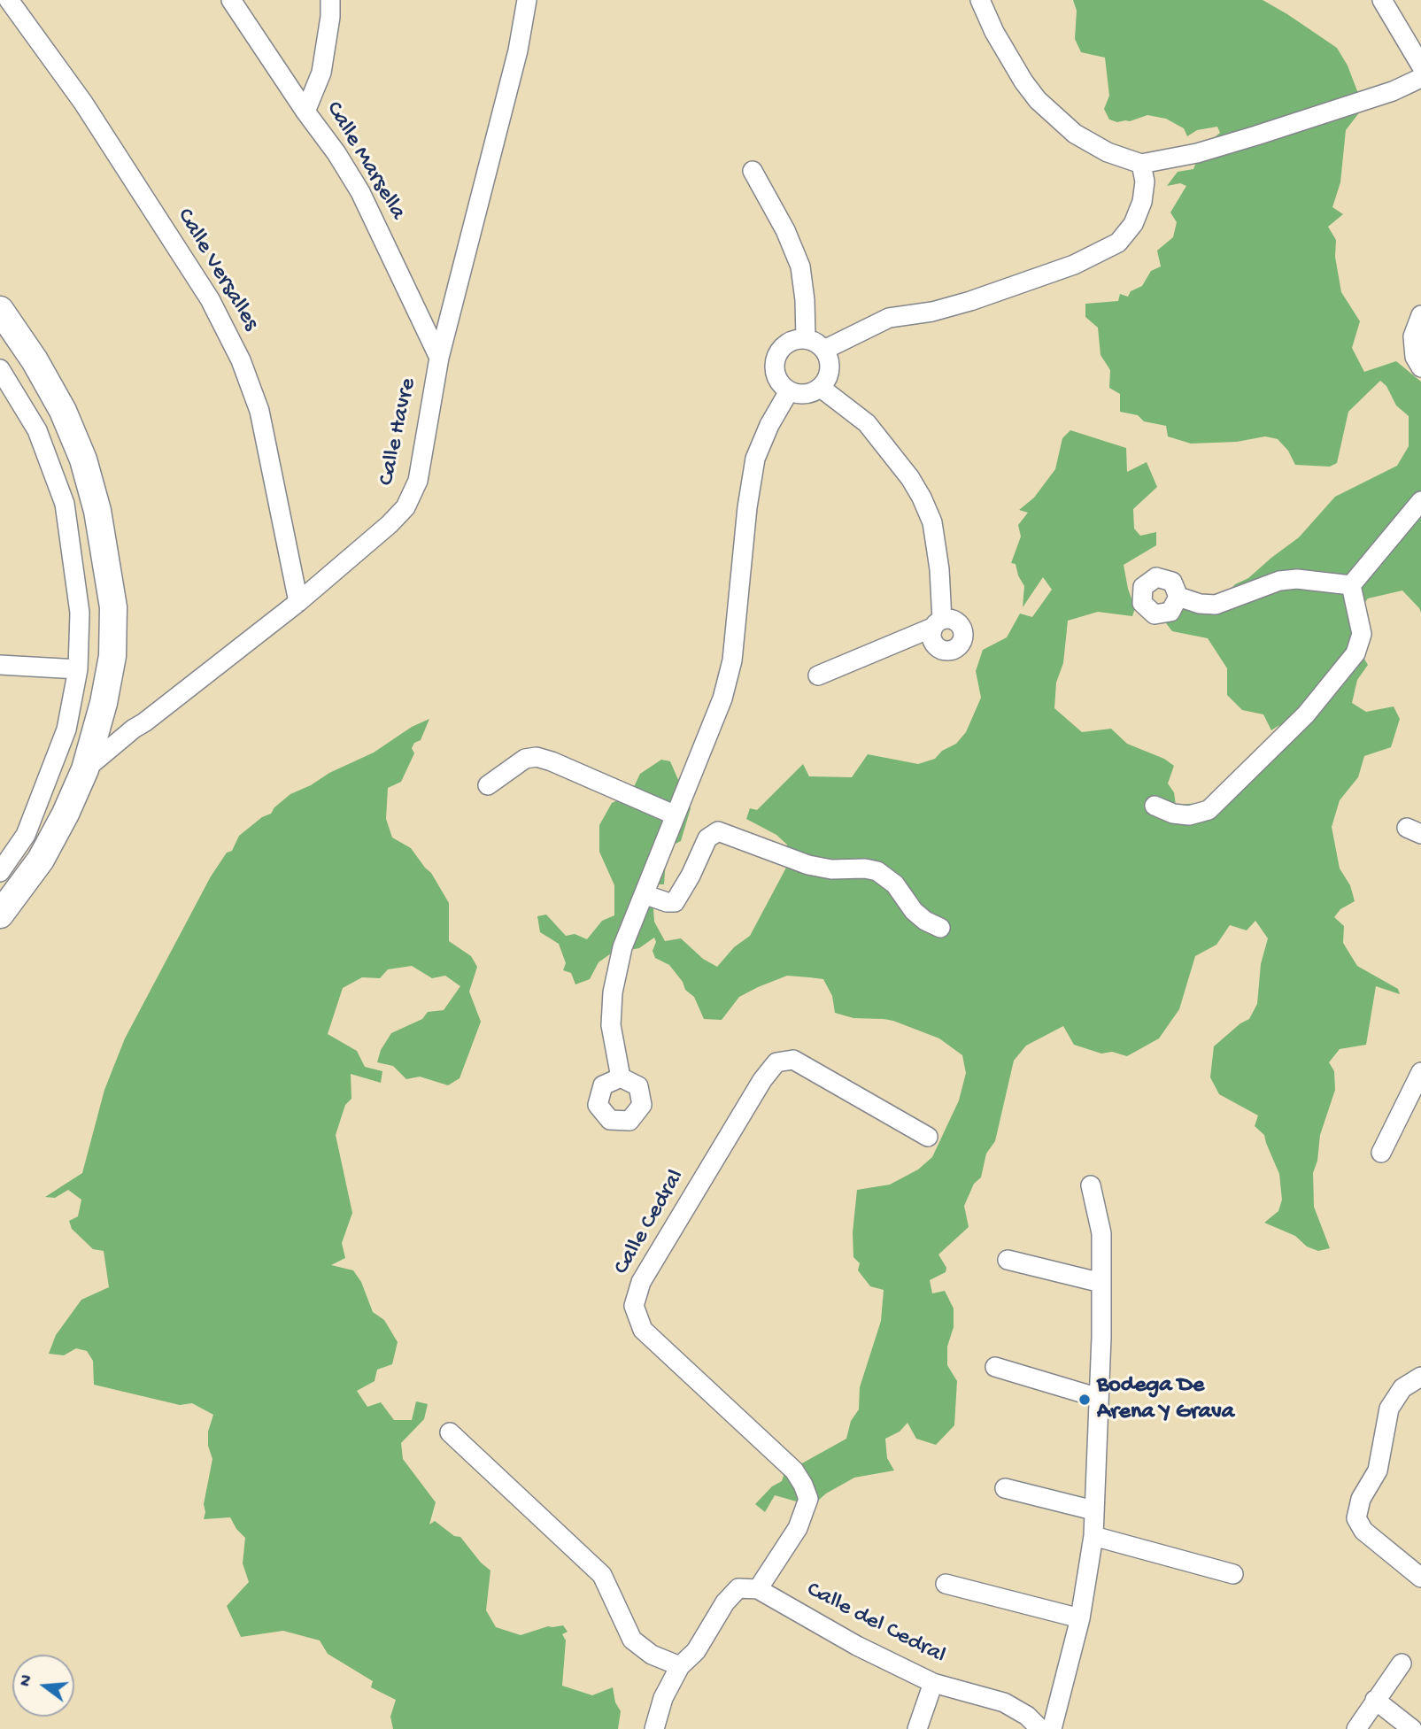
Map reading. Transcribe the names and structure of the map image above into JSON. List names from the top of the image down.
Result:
{
  "streets": {
    "street": [
      "Calle Marsella",
      "Calle Versalles",
      "Calle Havre",
      "Calle Cedral",
      "Calle del Cedral"
    ]
  },
  "crossings": [
    ["Calle Marsella", "Calle Havre"],
    ["Calle Versalles", "Calle Havre"],
    ["Calle Cedral", "Calle del Cedral"]
  ],
  "places": ["Bodega De Arena Y Grava"],
  "north": "left"
}
